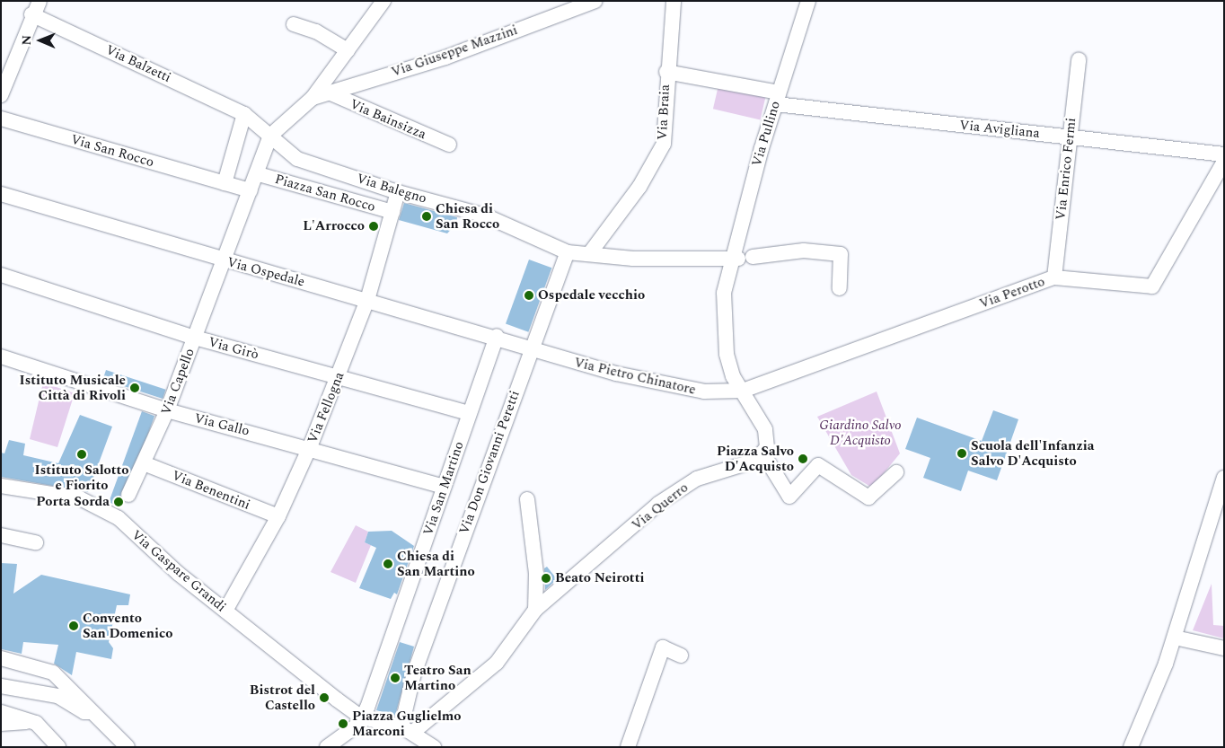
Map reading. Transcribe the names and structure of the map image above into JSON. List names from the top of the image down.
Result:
{
  "streets": {
    "street": [
      "Via Giuseppe Mazzini",
      "Via Balzetti",
      "Via Braia",
      "Via Bainsizza",
      "Via Avigliana",
      "Via Pullino",
      "Via San Rocco",
      "Via Enrico Fermi",
      "Via Balegno",
      "Piazza San Rocco",
      "Via Ospedale",
      "Via Perotto",
      "Via Girò",
      "Via Pietro Chinatore",
      "Via Capello",
      "Via Fellogna",
      "Via Gallo",
      "Via Don Giovanni Peretti",
      "Via San Martino",
      "Via Benentini",
      "Via Querro",
      "Via Gaspare Grandi"
    ]
  },
  "crossings": [
    ["Via Giuseppe Mazzini", "Via Bainsizza"],
    ["Via Braia", "Via Avigliana"],
    ["Via Braia", "Via Balegno"],
    ["Via Avigliana", "Via Pullino"],
    ["Via Avigliana", "Via Enrico Fermi"],
    ["Via Pullino", "Via Balegno"],
    ["Via Enrico Fermi", "Via Perotto"],
    ["Via Balegno", "Piazza San Rocco"],
    ["Via Balegno", "Via Fellogna"],
    ["Via Balegno", "Via Don Giovanni Peretti"],
    ["Piazza San Rocco", "Via Capello"],
    ["Piazza San Rocco", "Via Fellogna"],
    ["Via Ospedale", "Via Pietro Chinatore"],
    ["Via Ospedale", "Via Capello"],
    ["Via Ospedale", "Via Fellogna"],
    ["Via Ospedale", "Via Don Giovanni Peretti"],
    ["Via Ospedale", "Via San Martino"],
    ["Via Perotto", "Via Pietro Chinatore"],
    ["Via Girò", "Via Capello"],
    ["Via Girò", "Via Fellogna"],
    ["Via Girò", "Via San Martino"],
    ["Via Pietro Chinatore", "Via Don Giovanni Peretti"],
    ["Via Capello", "Via Gallo"],
    ["Via Capello", "Via Benentini"],
    ["Via Fellogna", "Via Gallo"],
    ["Via Fellogna", "Via Benentini"],
    ["Via Fellogna", "Via Gaspare Grandi"],
    ["Via Gallo", "Via San Martino"],
    ["Via Don Giovanni Peretti", "Via Querro"],
    ["Via San Martino", "Via Gaspare Grandi"]
  ],
  "parks": ["Giardino Salvo D'Acquisto"],
  "places": [
    "Chiesa di San Rocco",
    "L'Arrocco",
    "Ospedale vecchio",
    "Istituto Musicale Città di Rivoli",
    "Scuola dell'Infanzia Salvo D'Acquisto",
    "Istituto Salotto e Fiorito",
    "Piazza Salvo D'Acquisto",
    "Porta Sorda",
    "Chiesa di San Martino",
    "Beato Neirotti",
    "Convento San Domenico",
    "Teatro San Martino",
    "Bistrot del Castello",
    "Piazza Guglielmo Marconi"
  ],
  "north": "left"
}
